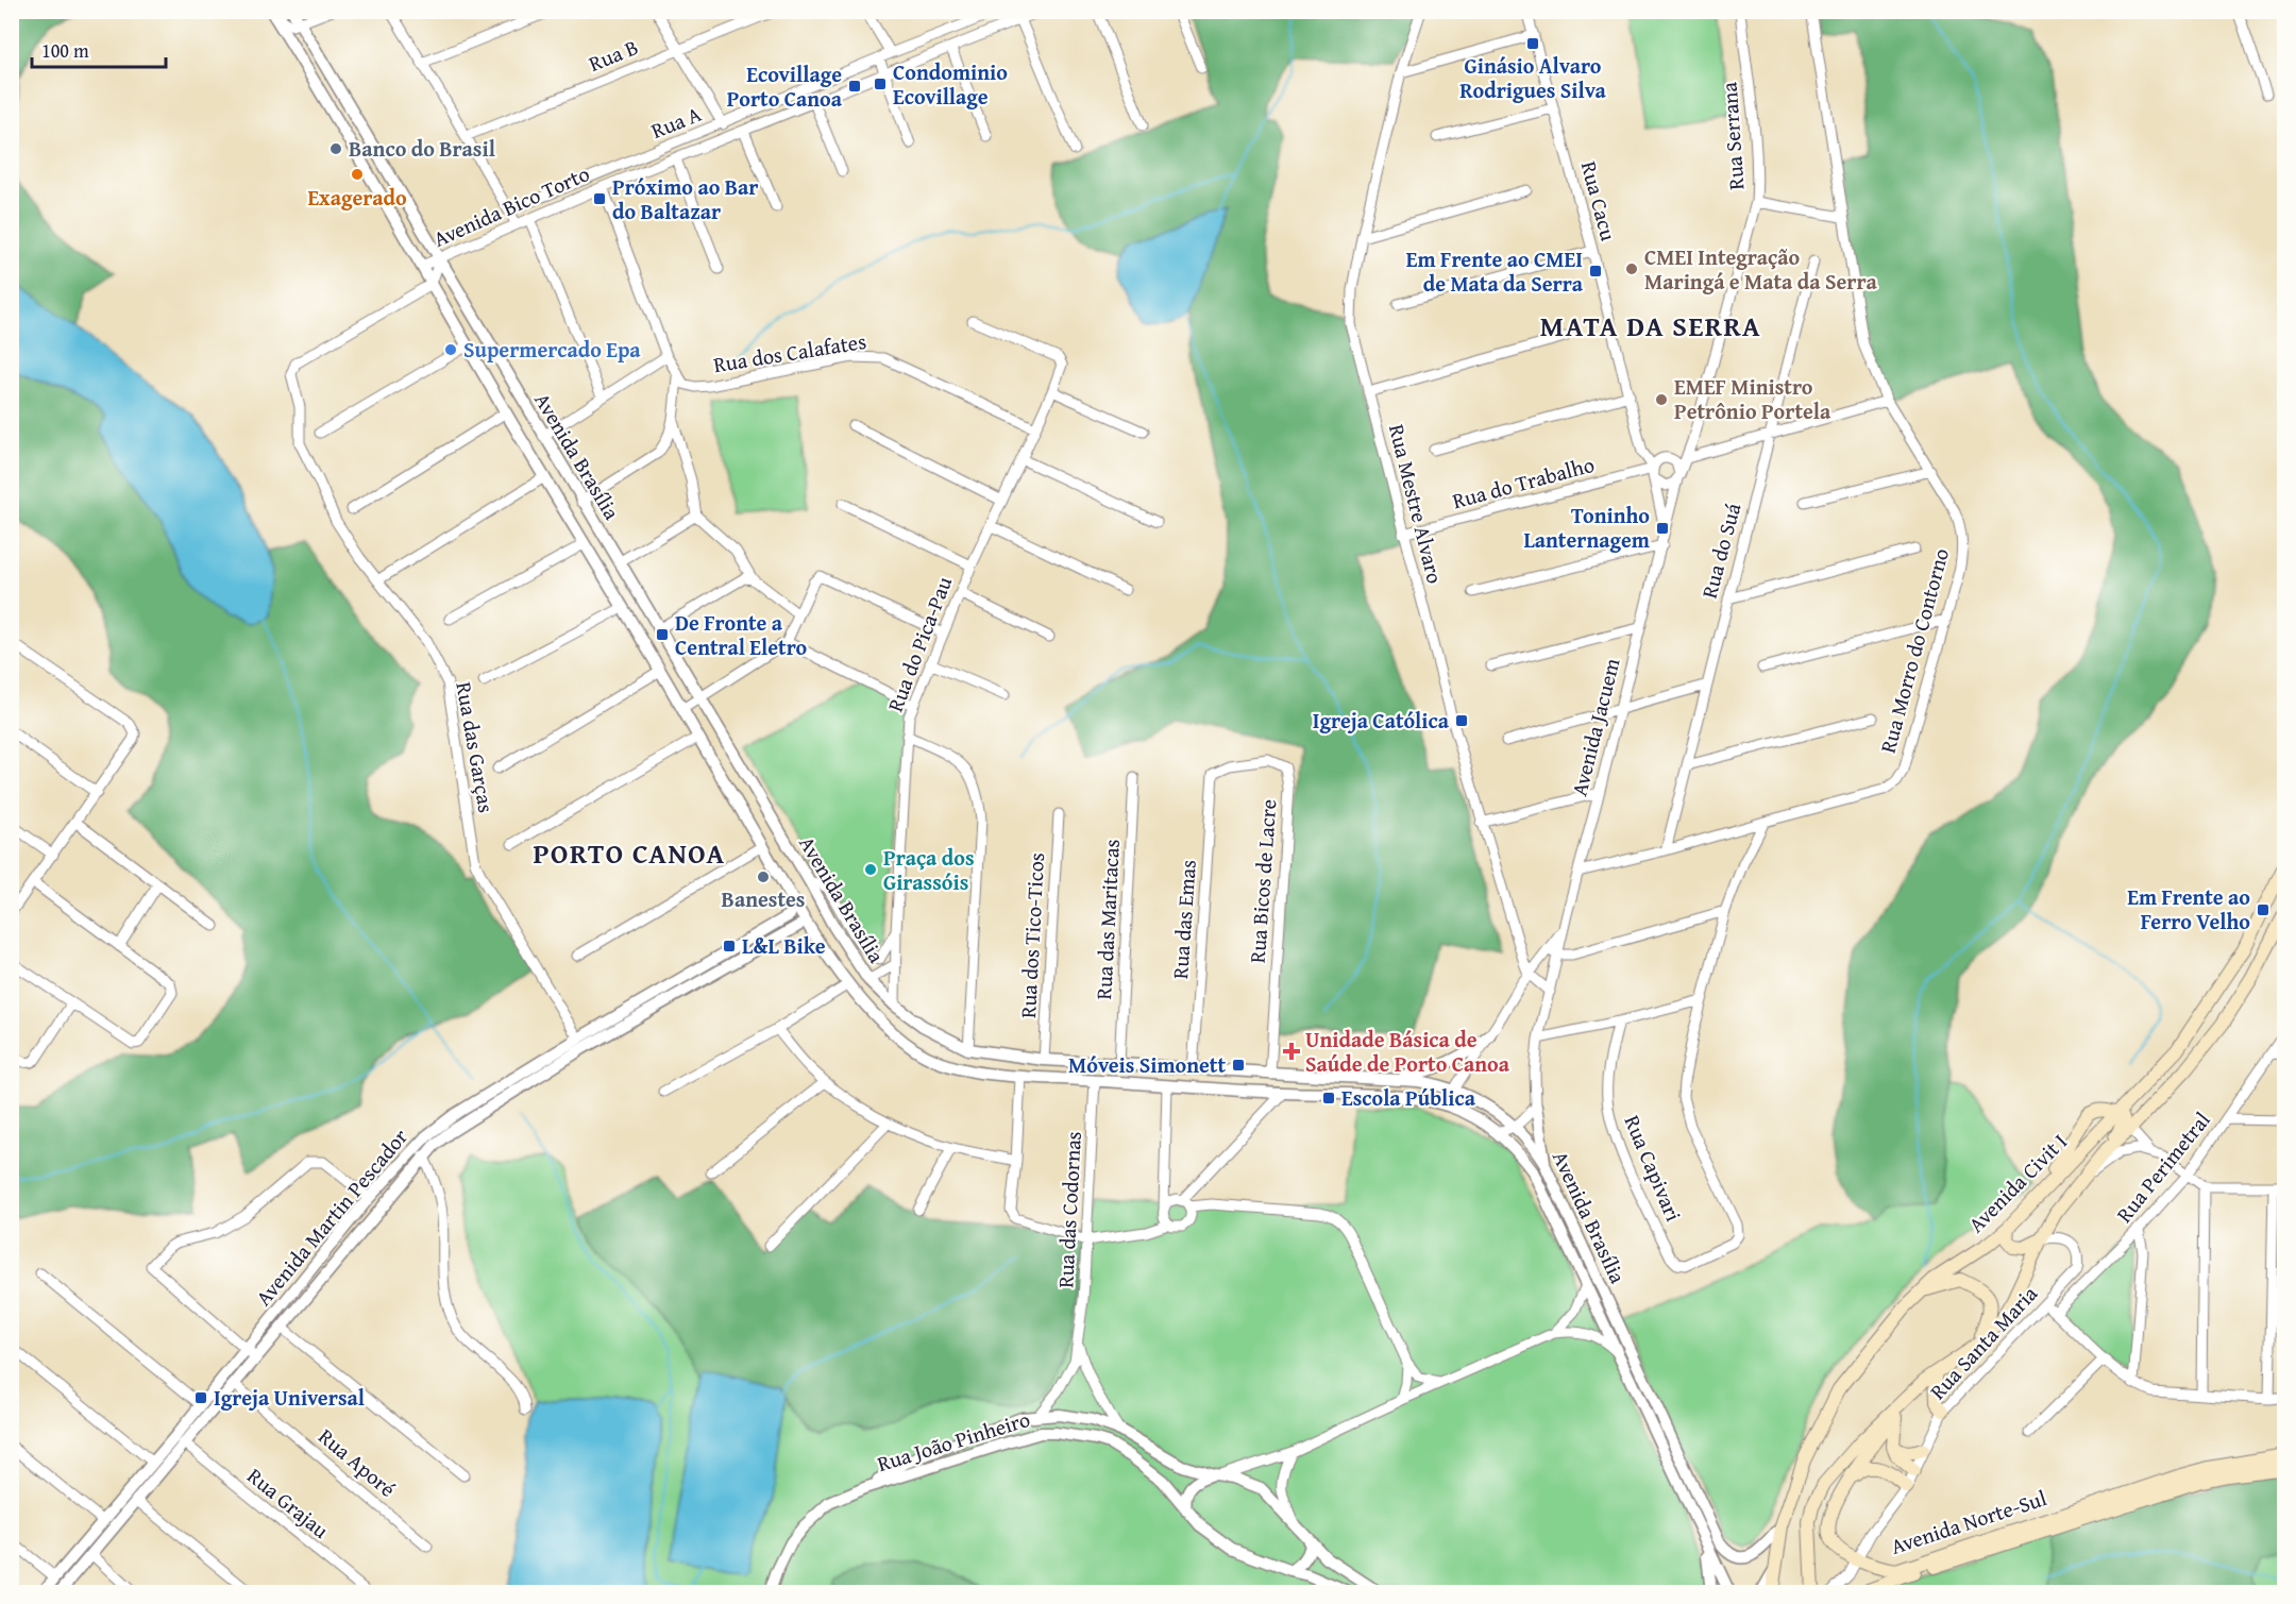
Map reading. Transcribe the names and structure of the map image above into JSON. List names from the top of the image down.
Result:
{
  "streets": {
    "main road": ["Avenida Civit I", "Avenida Norte-Sul"],
    "street": [
      "Rua B",
      "Rua A",
      "Rua Serrana",
      "Rua Cacu",
      "Avenida Bico Torto",
      "Rua dos Calafates",
      "Avenida Brasília",
      "Rua do Trabalho",
      "Rua Mestre Alvaro",
      "Rua do Suá",
      "Rua do Pica-Pau",
      "Rua Morro do Contorno",
      "Avenida Jacuem",
      "Rua das Garças",
      "Rua Bicos de Lacre",
      "Rua das Maritacas",
      "Rua das Emas",
      "Rua dos Tico-Ticos",
      "Rua Perimetral",
      "Rua Capivari",
      "Rua das Codornas",
      "Avenida Martin Pescador",
      "Rua Santa Maria",
      "Rua João Pinheiro",
      "Rua Aporé",
      "Rua Grajau"
    ]
  },
  "crossings": [
    ["Rua Serrana", "Avenida Jacuem"],
    ["Rua Cacu", "Rua do Trabalho"],
    ["Rua Cacu", "Avenida Jacuem"],
    ["Avenida Bico Torto", "Avenida Brasília"],
    ["Rua dos Calafates", "Rua do Pica-Pau"],
    ["Avenida Brasília", "Rua do Pica-Pau"],
    ["Avenida Brasília", "Avenida Jacuem"],
    ["Avenida Brasília", "Rua das Garças"],
    ["Avenida Brasília", "Rua Bicos de Lacre"],
    ["Avenida Brasília", "Rua das Maritacas"],
    ["Avenida Brasília", "Rua das Emas"],
    ["Avenida Brasília", "Rua dos Tico-Ticos"],
    ["Avenida Brasília", "Avenida Civit I"],
    ["Avenida Brasília", "Rua das Codornas"],
    ["Rua do Trabalho", "Rua Mestre Alvaro"],
    ["Rua do Trabalho", "Avenida Jacuem"],
    ["Rua Mestre Alvaro", "Avenida Jacuem"],
    ["Rua das Garças", "Avenida Martin Pescador"],
    ["Rua Bicos de Lacre", "Rua das Emas"],
    ["Avenida Civit I", "Rua Santa Maria"],
    ["Avenida Civit I", "Avenida Norte-Sul"],
    ["Rua das Codornas", "Rua João Pinheiro"],
    ["Avenida Martin Pescador", "Rua Aporé"],
    ["Avenida Martin Pescador", "Rua Grajau"],
    ["Rua Santa Maria", "Avenida Norte-Sul"]
  ],
  "districts": ["MATA DA SERRA", "PORTO CANOA"],
  "places": {
    "transit": [
      "Ginásio Alvaro Rodrigues Silva",
      "Condominio Ecovillage",
      "Ecovillage Porto Canoa",
      "Próximo ao Bar do Baltazar",
      "Em Frente ao CMEI de Mata da Serra",
      "Toninho Lanternagem",
      "De Fronte a Central Eletro",
      "Igreja Católica",
      "Em Frente ao Ferro Velho",
      "L&L Bike",
      "Móveis Simonett",
      "Escola Pública",
      "Igreja Universal"
    ],
    "other": [
      "Banco do Brasil",
      "Exagerado",
      "CMEI Integração Maringá e Mata da Serra",
      "Supermercado Epa",
      "EMEF Ministro Petrônio Portela",
      "Praça dos Girassóis",
      "Banestes"
    ],
    "health": ["Unidade Básica de Saúde de Porto Canoa"]
  },
  "scale_bar": "100 m"
}
